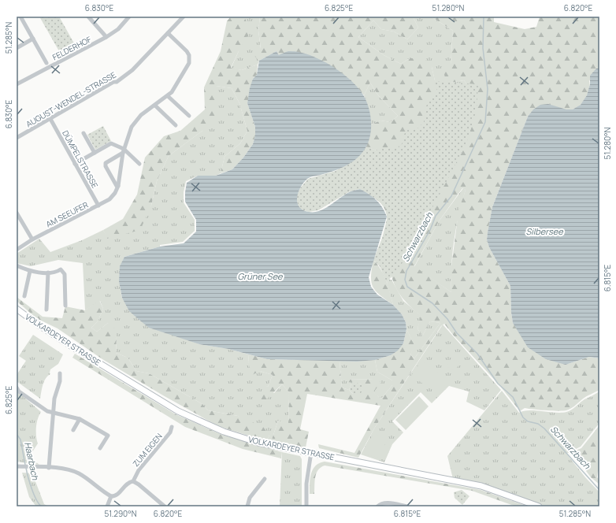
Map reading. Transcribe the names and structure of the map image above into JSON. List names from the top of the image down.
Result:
{
  "streets": {
    "main road": ["VOLKARDEYER STRASSE"],
    "street": [
      "FELDERHOF",
      "AUGUST-WENDEL-STRASSE",
      "DÜMPELSTRASSE",
      "AM SEEUFER",
      "ZUM EIGEN"
    ]
  },
  "crossings": [
    ["AUGUST-WENDEL-STRASSE", "DÜMPELSTRASSE"],
    ["AUGUST-WENDEL-STRASSE", "AM SEEUFER"],
    ["DÜMPELSTRASSE", "AM SEEUFER"]
  ],
  "water": [
    "Silbersee",
    "Schwarzbach",
    "Grüner See",
    "Haarbach"
  ],
  "coordinates": [
    "6.830°E",
    "6.825°E",
    "51.280°N",
    "6.820°E",
    "51.285°N",
    "6.815°E",
    "51.290°N"
  ]
}
